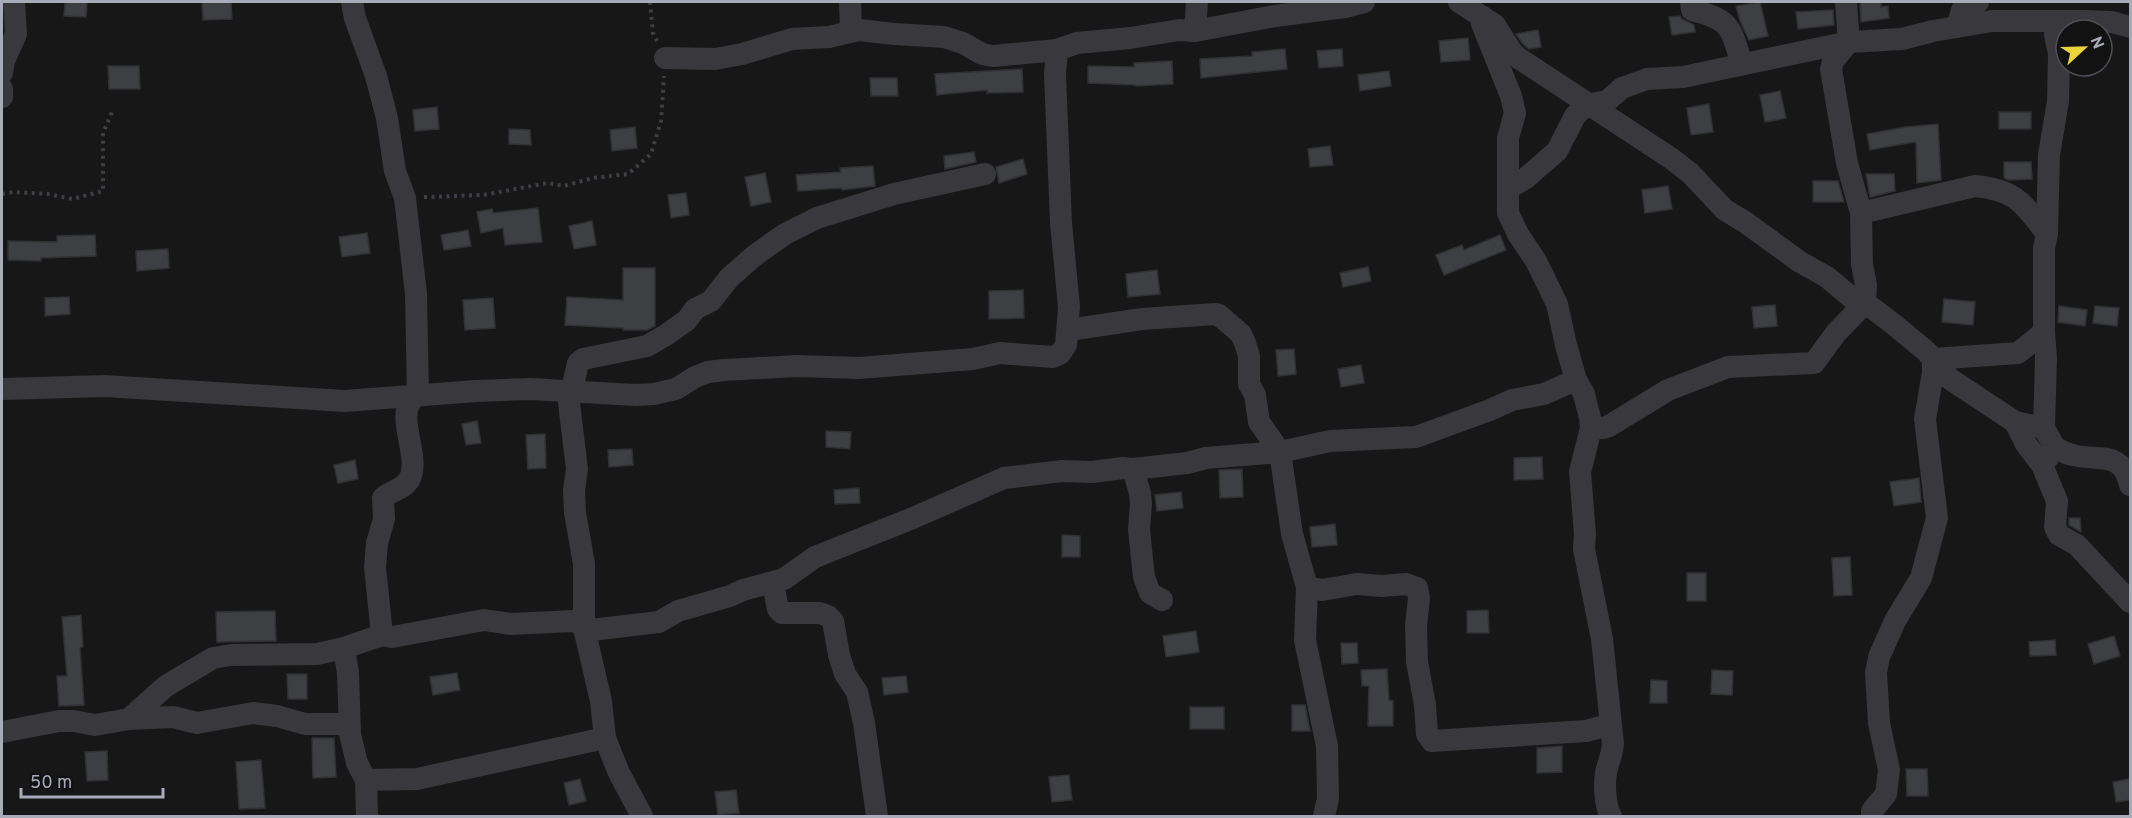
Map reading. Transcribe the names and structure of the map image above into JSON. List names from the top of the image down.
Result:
{
  "scale_bar": "50 m",
  "north": "right"
}
